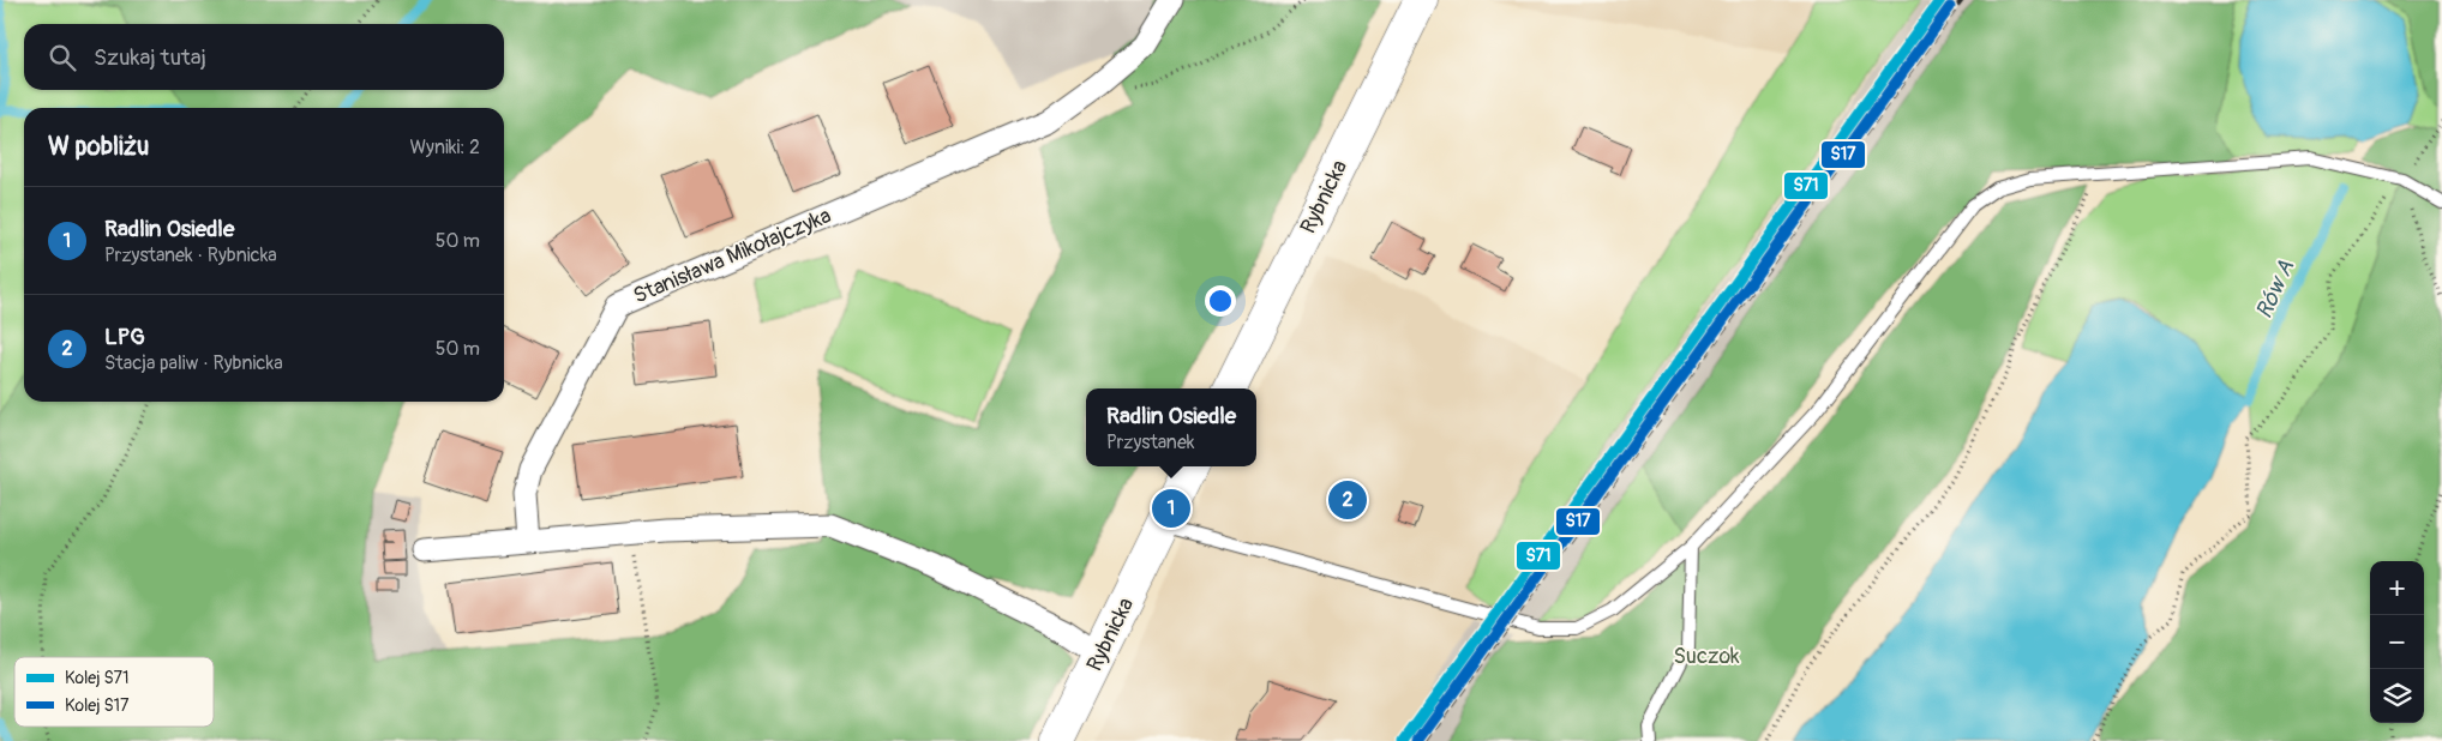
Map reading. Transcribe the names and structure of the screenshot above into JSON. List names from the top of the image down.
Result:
{
  "streets": {
    "main road": ["Rybnicka"],
    "street": ["Stanisława Mikołajczyka"]
  },
  "water": ["Rów A"],
  "parks": ["Suczok"],
  "lines": ["rail line S71", "rail line S17"],
  "legend": ["Kolej S71", "Kolej S17"],
  "page": {
    "search": "Szukaj tutaj",
    "heading": ["W pobliżu", "Wyniki: 2"],
    "list": [
      {
        "mark": "1",
        "name": "Radlin Osiedle",
        "note": "Przystanek · Rybnicka",
        "value": "50 m"
      },
      {
        "mark": "2",
        "name": "LPG",
        "note": "Stacja paliw · Rybnicka",
        "value": "50 m"
      }
    ],
    "popup": ["Radlin Osiedle", "Przystanek"],
    "pins": ["2", "1"],
    "map_buttons": ["+", "−"]
  }
}
